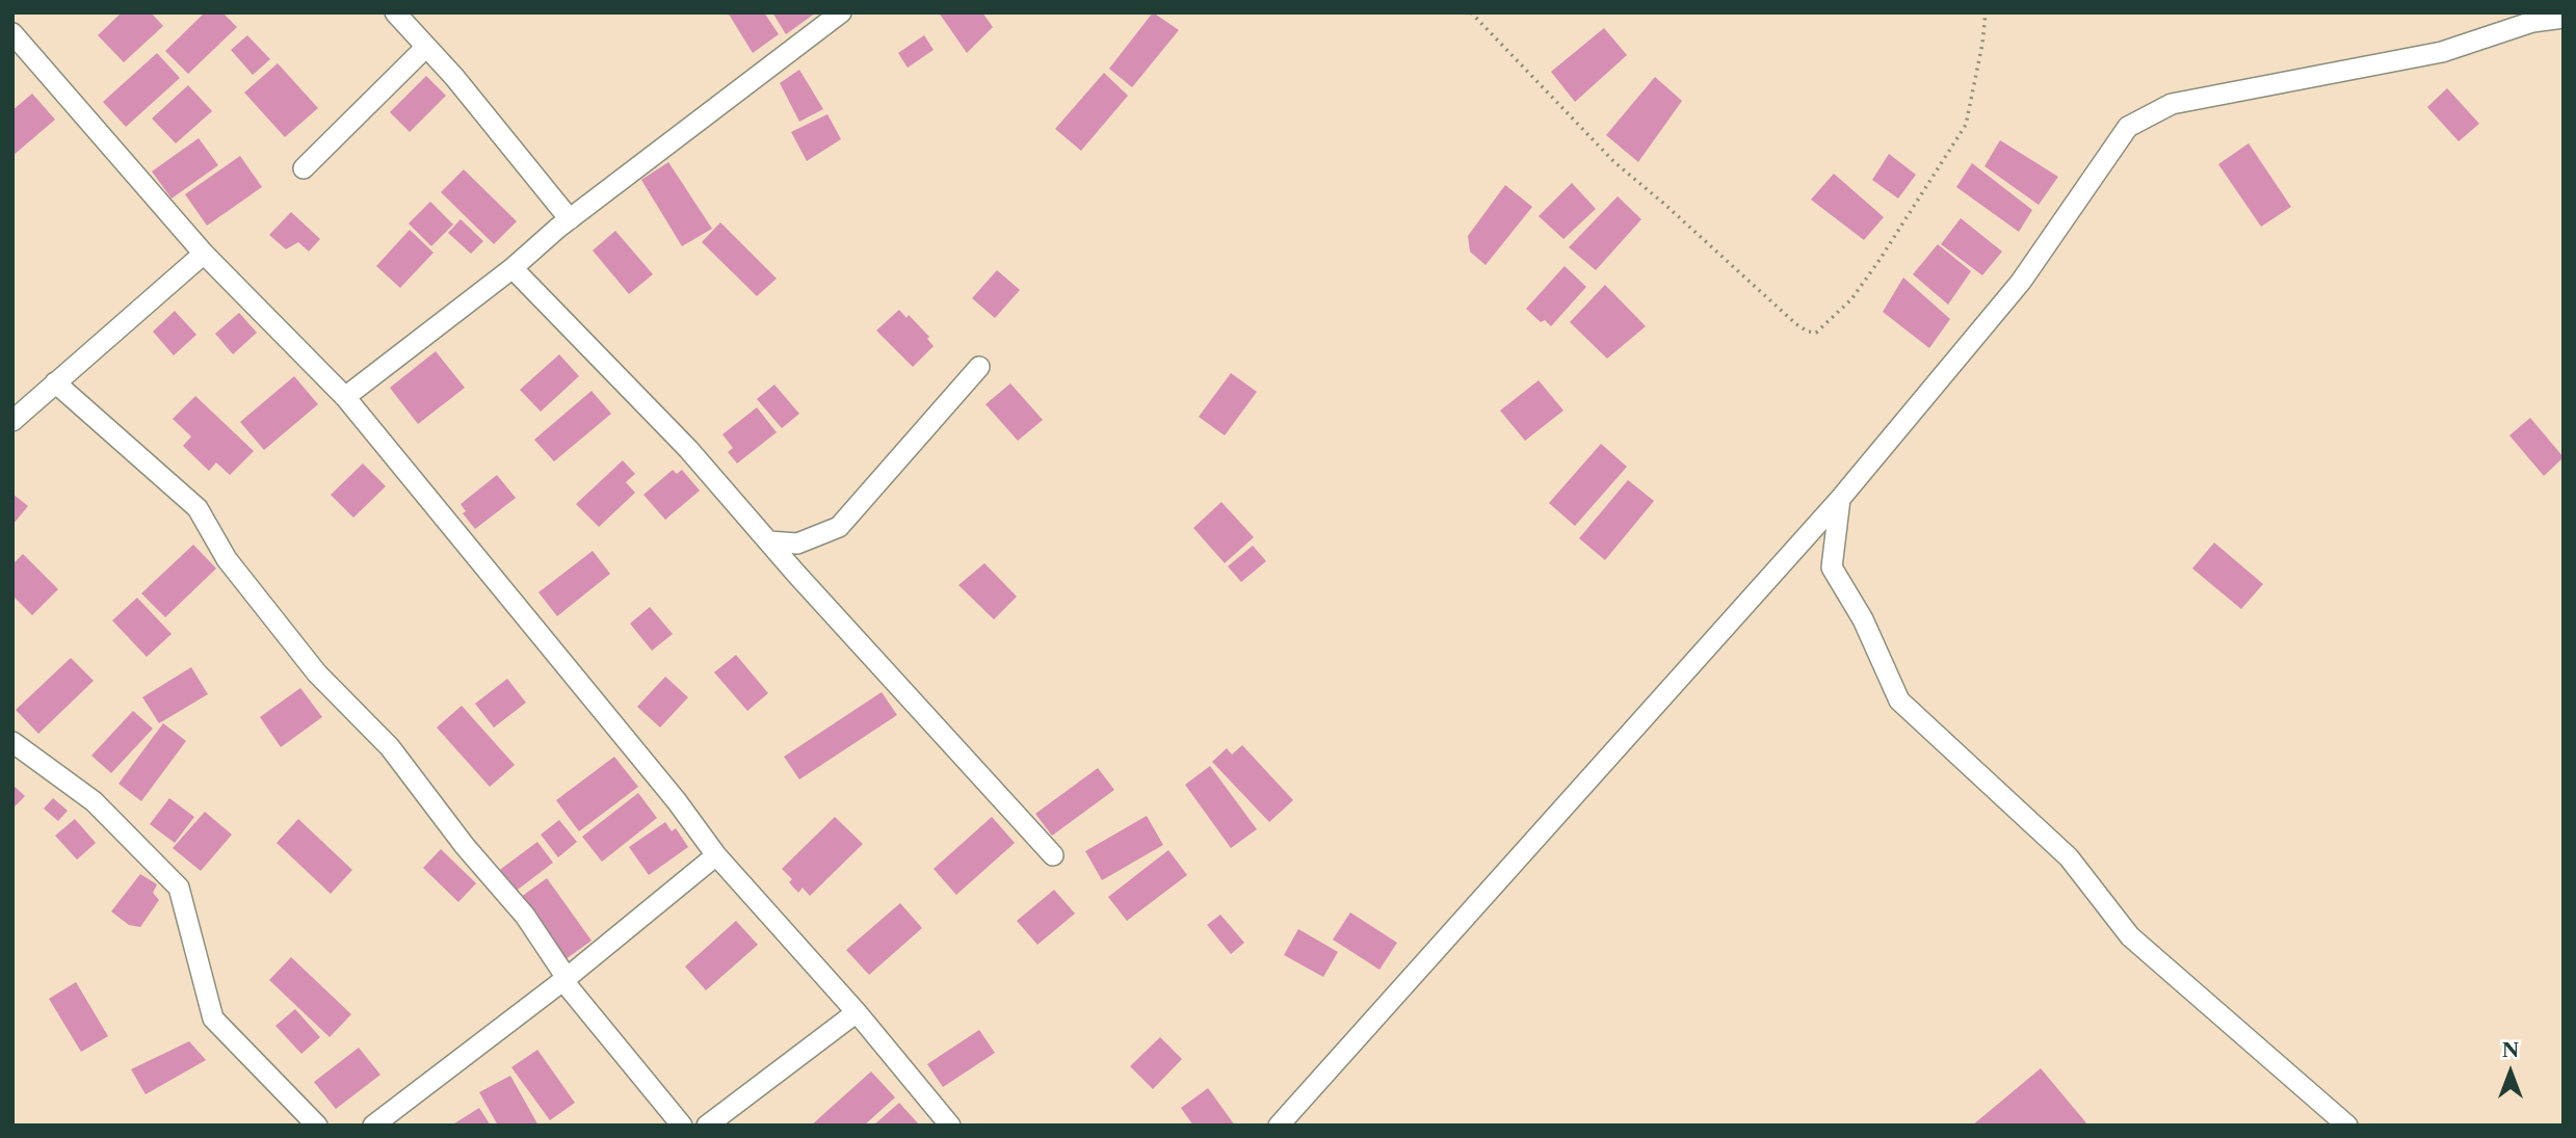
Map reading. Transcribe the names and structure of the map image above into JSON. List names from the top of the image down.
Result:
{
  "north": "top"
}
